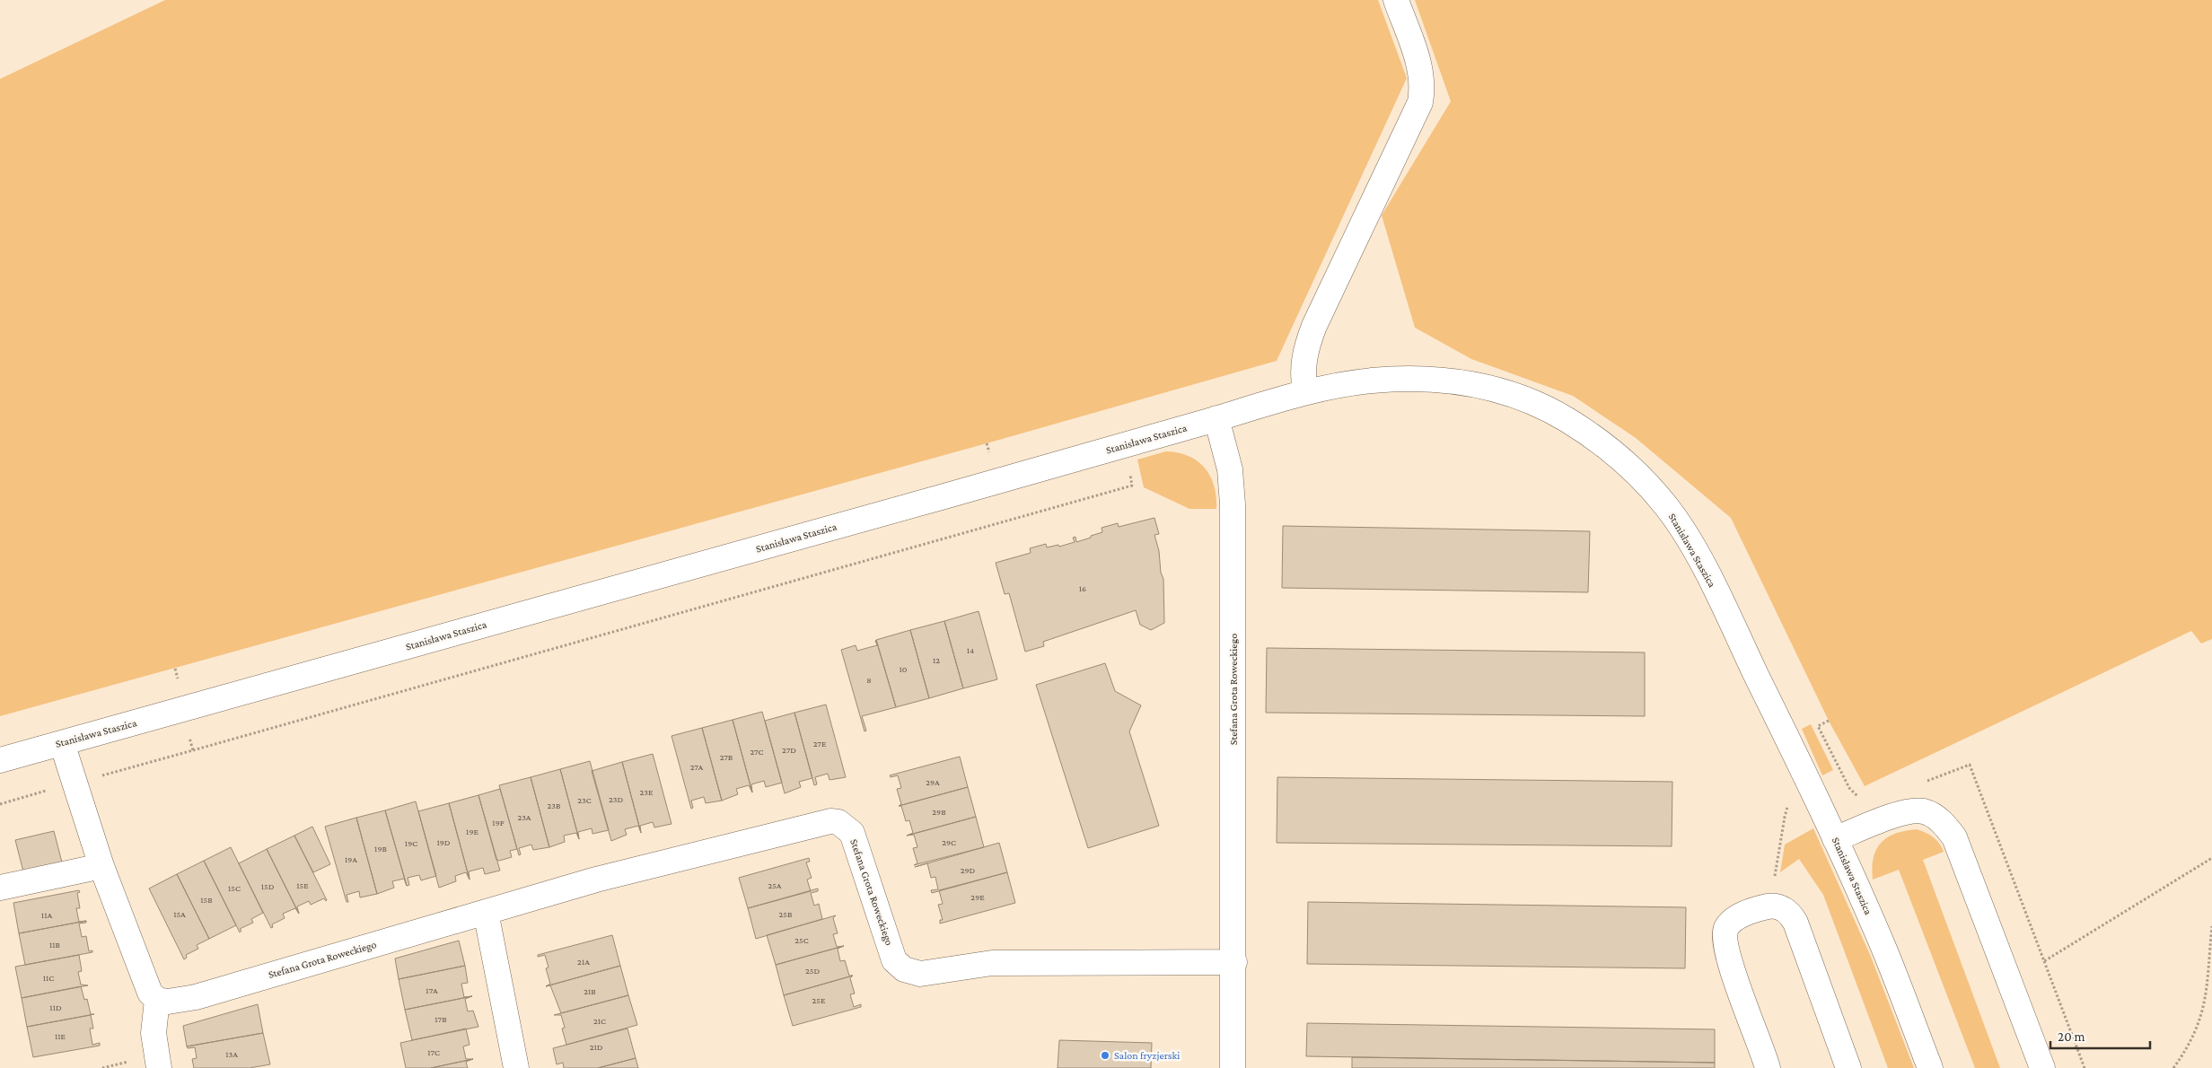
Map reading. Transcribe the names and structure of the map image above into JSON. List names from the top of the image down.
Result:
{
  "streets": {
    "street": ["Stanisława Staszica", "Stefana Grota Roweckiego"]
  },
  "crossings": [
    ["Stanisława Staszica", "Stefana Grota Roweckiego"]
  ],
  "places": ["Salon fryzjerski"],
  "house_numbers": [
    "16",
    "14",
    "12",
    "10",
    "8",
    "27E",
    "27D",
    "27C",
    "27B",
    "27A",
    "29A",
    "23E",
    "23D",
    "23C",
    "23B",
    "29B",
    "23A",
    "19F",
    "19E",
    "19D",
    "29C",
    "19C",
    "19B",
    "19A",
    "29D",
    "15E",
    "25A",
    "15D",
    "15C",
    "29E",
    "15B",
    "15A",
    "25B",
    "11A",
    "25C",
    "11B",
    "21A",
    "25D",
    "11C",
    "17A",
    "21B",
    "25E",
    "11D",
    "17B",
    "21C",
    "11E",
    "21D",
    "17C",
    "13A"
  ],
  "scale_bar": "20 m"
}
